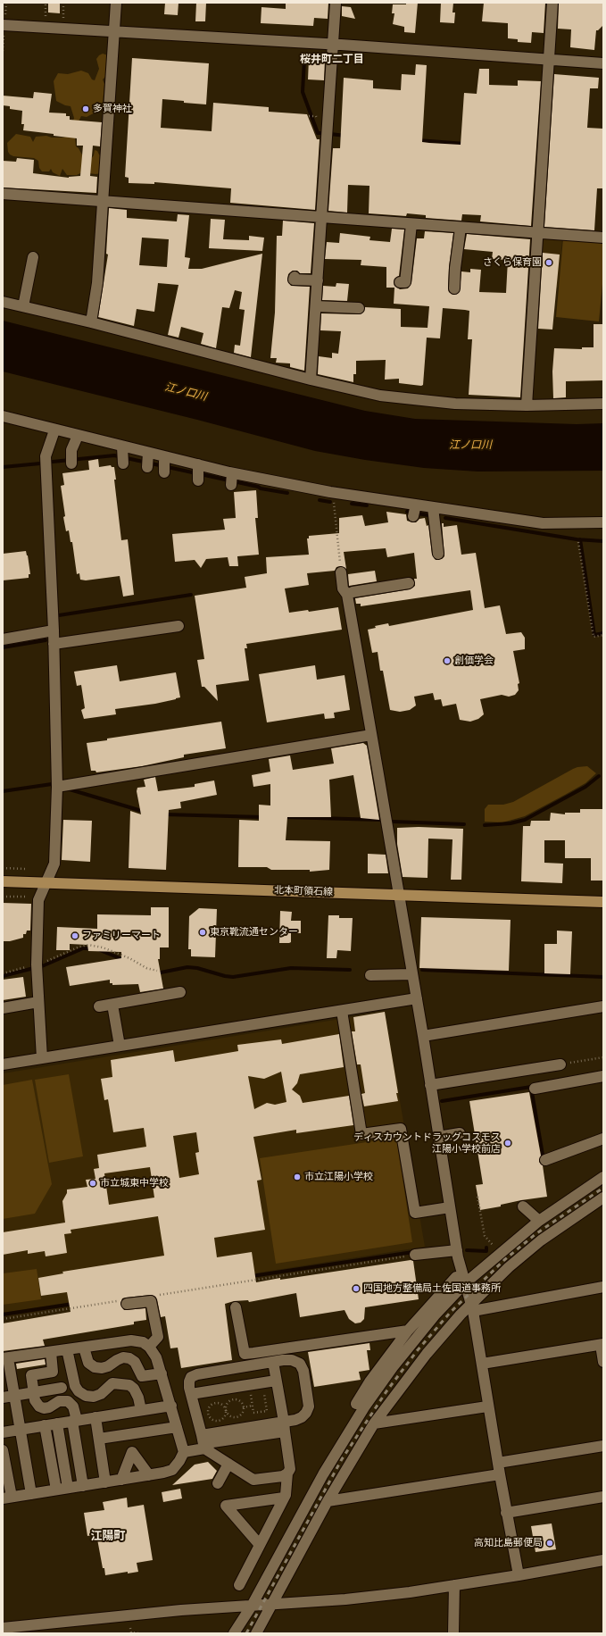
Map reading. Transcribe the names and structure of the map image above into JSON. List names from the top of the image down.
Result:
{
  "streets": {
    "main road": ["北本町領石線"]
  },
  "districts": ["桜井町二丁目", "江陽町"],
  "water": ["江ノ口川"],
  "places": [
    "多賀神社",
    "さくら保育園",
    "創価学会",
    "東京靴流通センター",
    "ファミリーマート",
    "ディスカウントドラッグコスモス 江陽小学校前店",
    "市立江陽小学校",
    "市立城東中学校",
    "四国地方整備局土佐国道事務所",
    "高知比島郵便局"
  ]
}
